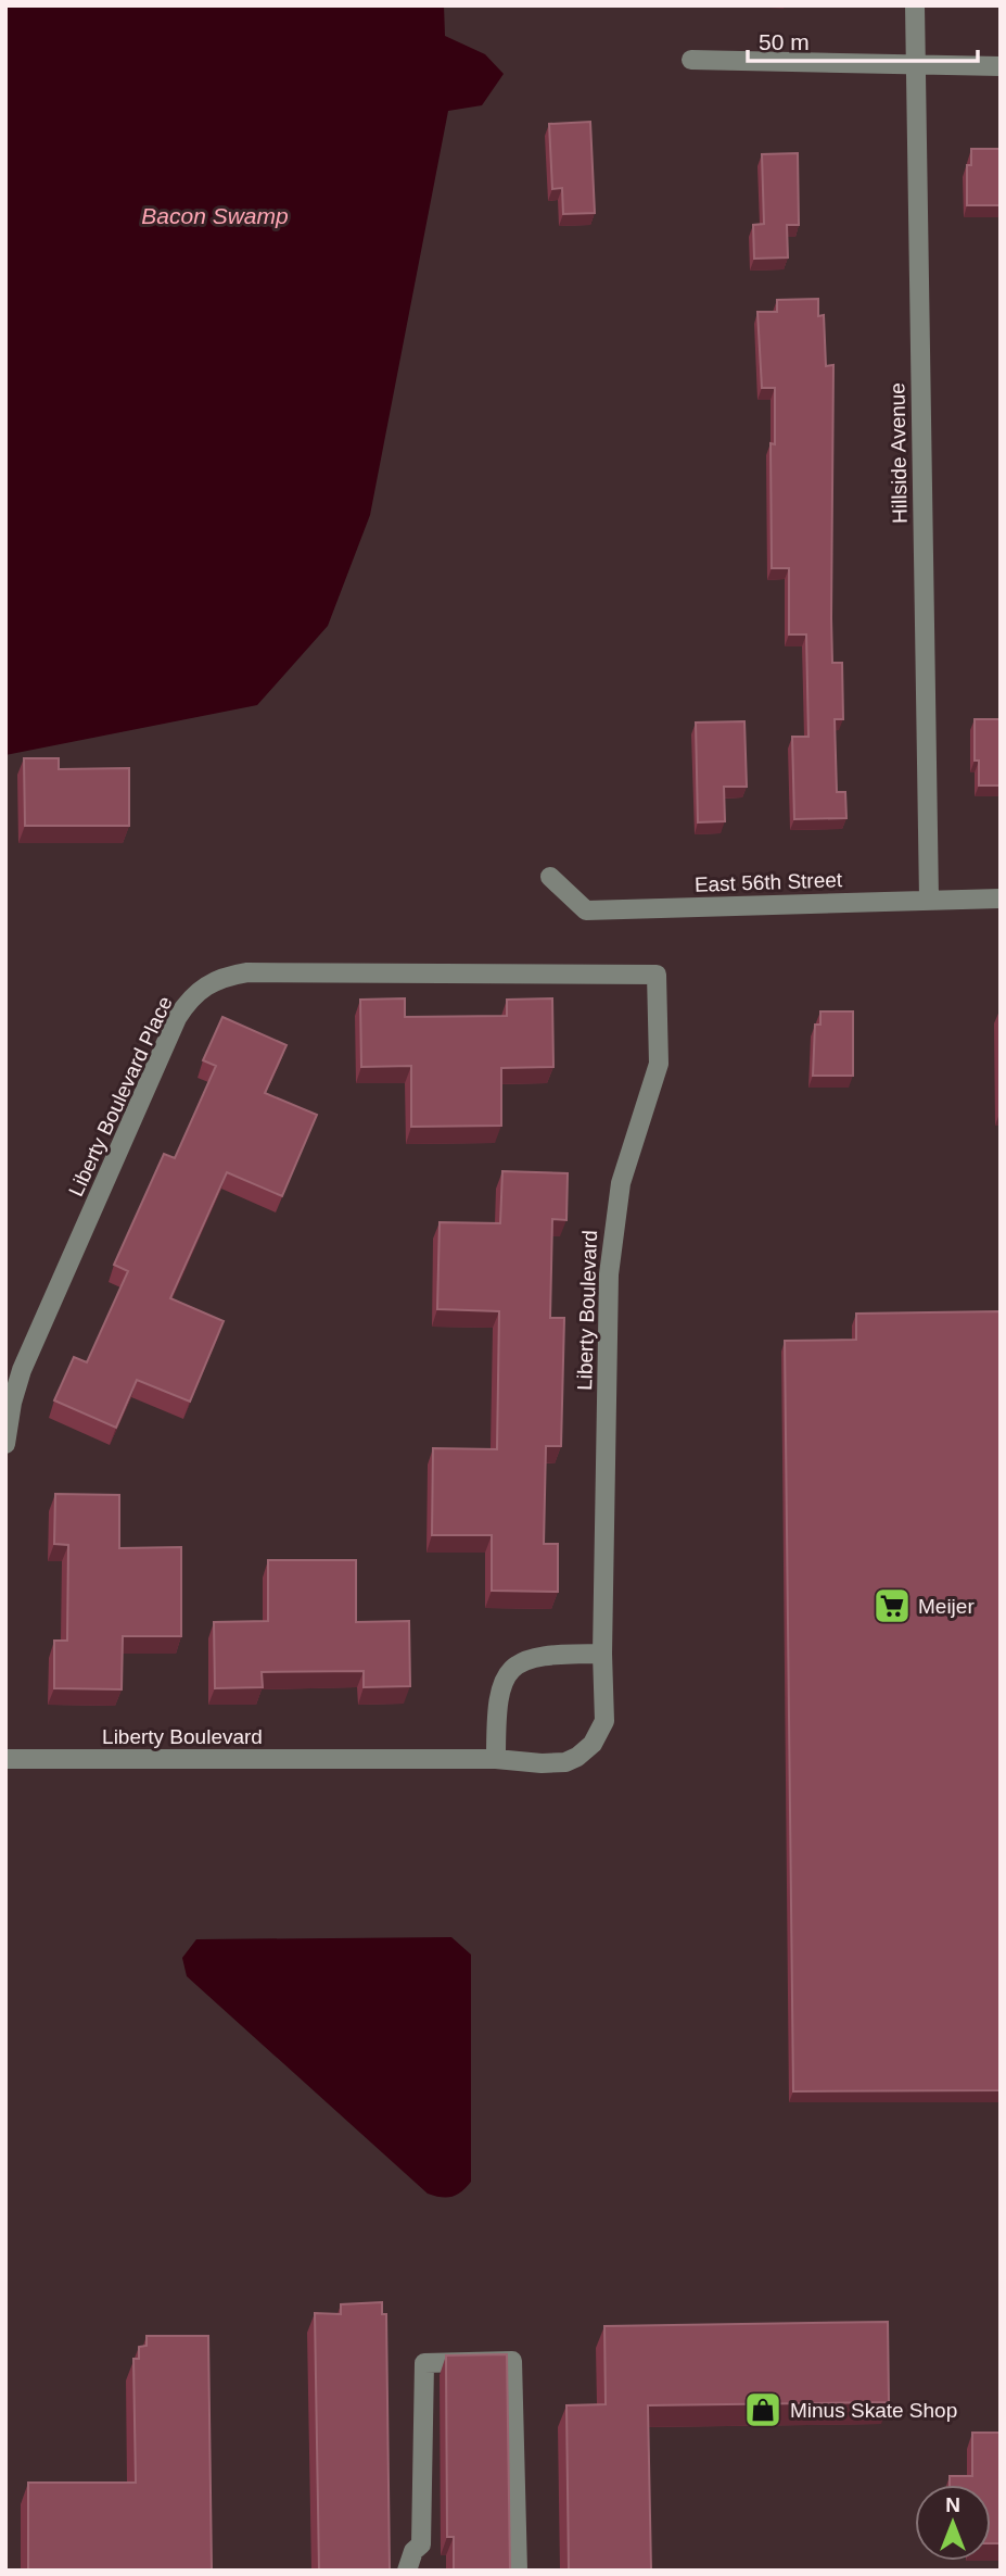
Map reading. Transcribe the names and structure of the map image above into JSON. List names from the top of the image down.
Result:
{
  "streets": {
    "street": [
      "Hillside Avenue",
      "East 56th Street",
      "Liberty Boulevard Place",
      "Liberty Boulevard"
    ]
  },
  "crossings": [
    ["Hillside Avenue", "East 56th Street"],
    ["Liberty Boulevard Place", "Liberty Boulevard"]
  ],
  "water": ["Bacon Swamp"],
  "places": {
    "supermarket": ["Meijer"],
    "shop": ["Minus Skate Shop"]
  },
  "scale_bar": "50 m",
  "north": "top"
}
